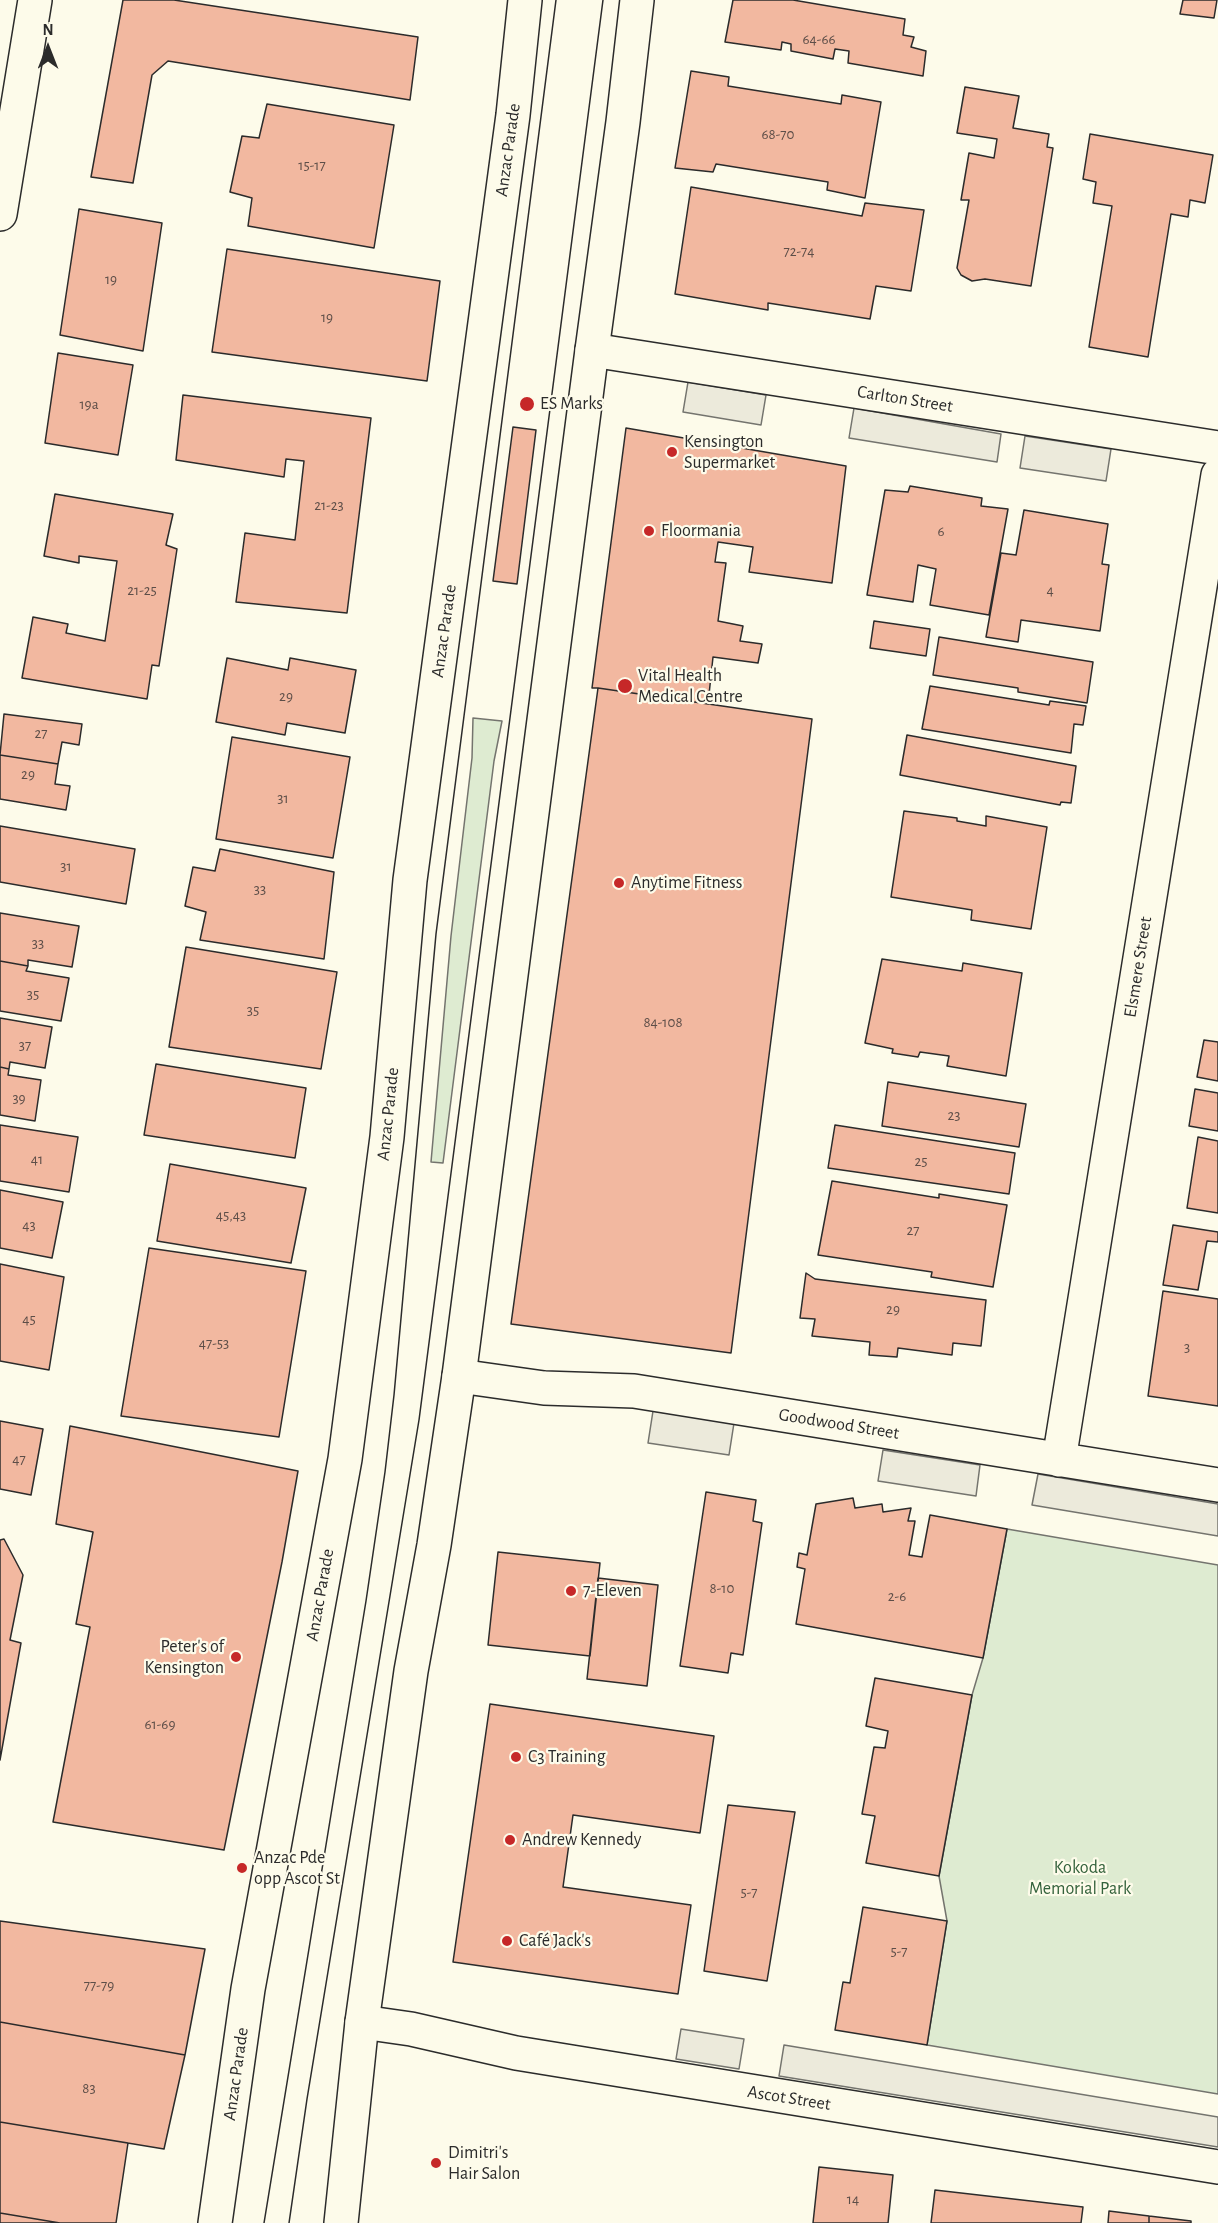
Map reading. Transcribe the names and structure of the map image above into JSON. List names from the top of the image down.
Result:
{
  "streets": {
    "main road": [
      "Anzac Parade",
      "Carlton Street",
      "Elsmere Street",
      "Goodwood Street",
      "Ascot Street"
    ]
  },
  "crossings": [
    ["Elsmere Street", "Goodwood Street"]
  ],
  "parks": ["Kokoda Memorial Park"],
  "places": [
    "ES Marks",
    "Kensington Supermarket",
    "Floormania",
    "Vital Health Medical Centre",
    "Anytime Fitness",
    "7-Eleven",
    "Peter's of Kensington",
    "C3 Training",
    "Andrew Kennedy",
    "Anzac Pde opp Ascot St",
    "Café Jack's",
    "Dimitri's Hair Salon"
  ],
  "house_numbers": [
    "64-66",
    "68-70",
    "15-17",
    "72-74",
    "19",
    "19",
    "19a",
    "21-23",
    "6",
    "21-25",
    "4",
    "29",
    "27",
    "29",
    "31",
    "31",
    "33",
    "33",
    "35",
    "35",
    "84-108",
    "37",
    "39",
    "23",
    "41",
    "25",
    "45,43",
    "43",
    "27",
    "29",
    "45",
    "47-53",
    "3",
    "47",
    "8-10",
    "2-6",
    "61-69",
    "5-7",
    "5-7",
    "77-79",
    "83",
    "14"
  ],
  "north": "top"
}
